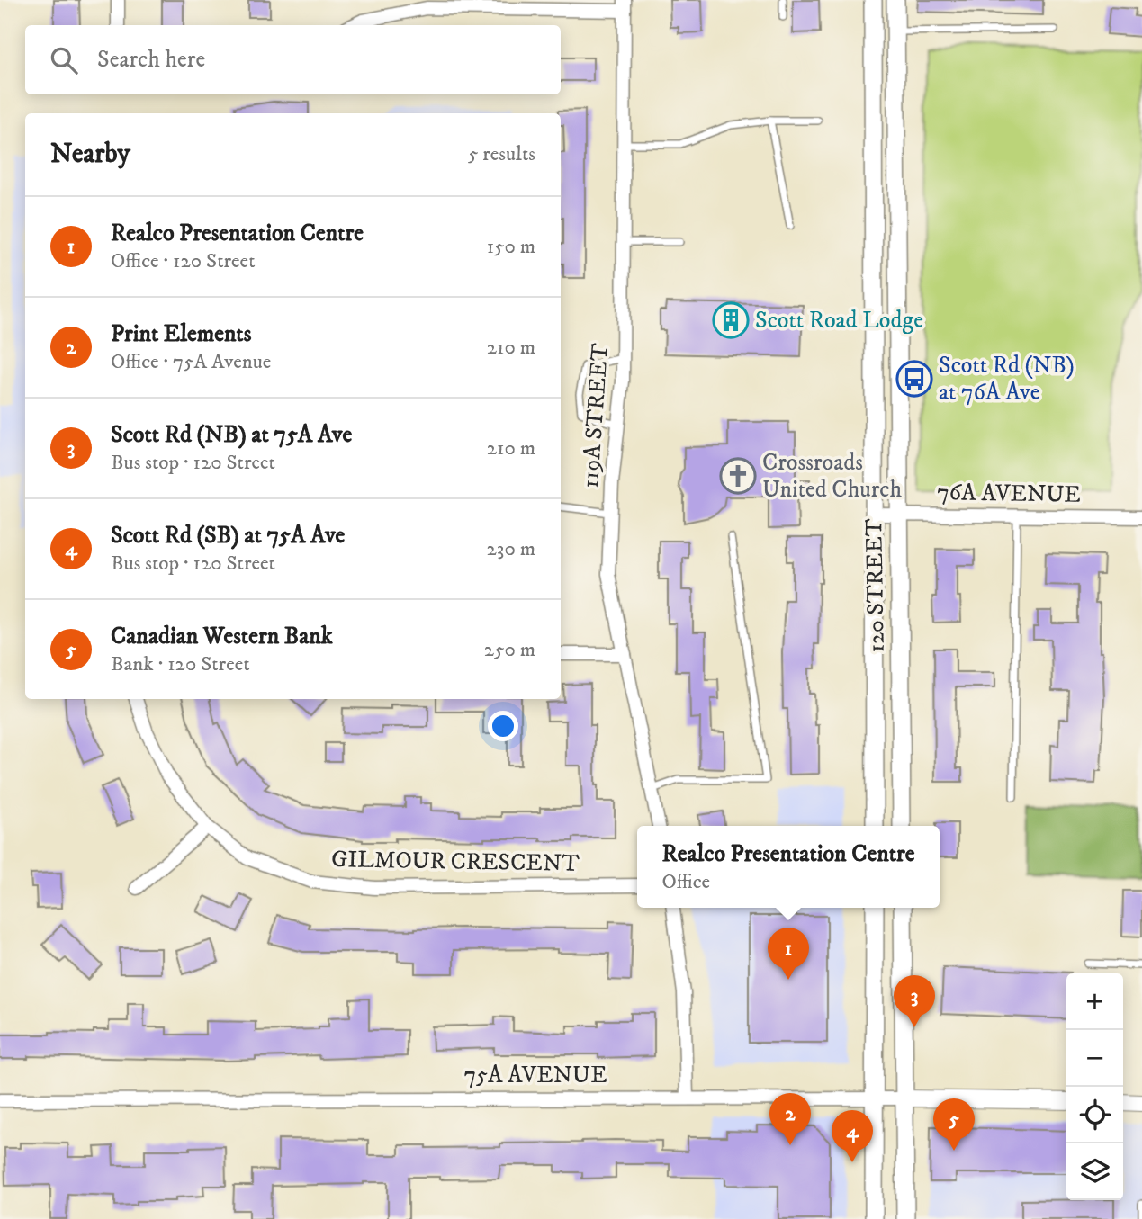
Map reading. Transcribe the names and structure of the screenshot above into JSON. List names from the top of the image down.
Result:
{
  "streets": {
    "main road": ["120 STREET"],
    "street": [
      "119A STREET",
      "76A AVENUE",
      "GILMOUR CRESCENT",
      "75A AVENUE"
    ]
  },
  "crossings": [
    ["76A AVENUE", "120 STREET"]
  ],
  "places": {
    "building": ["Scott Road Lodge"],
    "bus stop": ["Scott Rd (NB) at 76A Ave"],
    "church": ["Crossroads United Church"]
  },
  "page": {
    "search": "Search here",
    "heading": ["Nearby", "5 results"],
    "list": [
      {
        "mark": "1",
        "name": "Realco Presentation Centre",
        "note": "Office · 120 Street",
        "value": "150 m"
      },
      {
        "mark": "2",
        "name": "Print Elements",
        "note": "Office · 75A Avenue",
        "value": "210 m"
      },
      {
        "mark": "3",
        "name": "Scott Rd (NB) at 75A Ave",
        "note": "Bus stop · 120 Street",
        "value": "210 m"
      },
      {
        "mark": "4",
        "name": "Scott Rd (SB) at 75A Ave",
        "note": "Bus stop · 120 Street",
        "value": "230 m"
      },
      {
        "mark": "5",
        "name": "Canadian Western Bank",
        "note": "Bank · 120 Street",
        "value": "250 m"
      }
    ],
    "popup": ["Realco Presentation Centre", "Office"],
    "pins": [
      "1",
      "3",
      "2",
      "5",
      "4"
    ],
    "map_buttons": ["+", "−"]
  }
}
